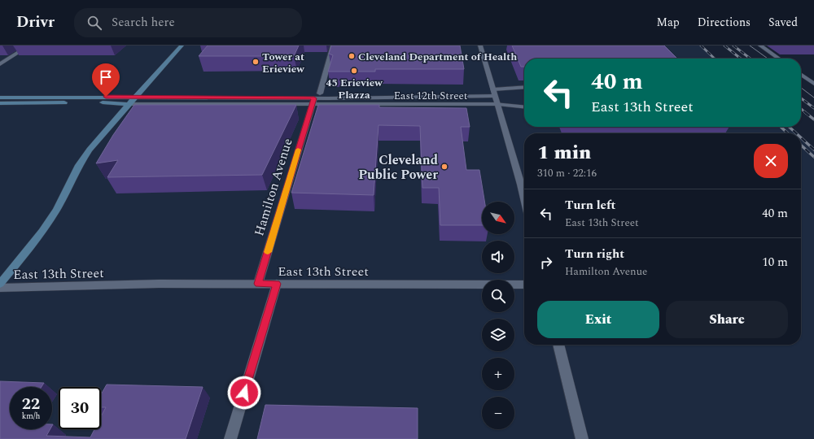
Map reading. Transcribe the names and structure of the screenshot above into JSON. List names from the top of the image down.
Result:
{
  "streets": {
    "main road": ["East 12th Street"],
    "street": ["Hamilton Avenue", "East 13th Street"]
  },
  "crossings": [
    ["East 12th Street", "Hamilton Avenue"],
    ["Hamilton Avenue", "East 13th Street"]
  ],
  "places": [
    "Cleveland Department of Health",
    "Tower at Erieview",
    "45 Erieview Plazza",
    "Cleveland Public Power"
  ],
  "north": "bottom right",
  "page": {
    "header": "Drivr",
    "search": "Search here",
    "nav": ["Map", "Directions", "Saved"],
    "turn": ["40 m", "East 13th Street"],
    "heading": ["1 min", "310 m · 22:16"],
    "list": [
      {
        "name": "Turn left",
        "note": "East 13th Street",
        "value": "40 m"
      },
      {
        "name": "Turn right",
        "note": "Hamilton Avenue",
        "value": "10 m"
      }
    ],
    "map_buttons": ["+", "−"],
    "buttons": ["Exit", "Share"],
    "speed": "22 km/h",
    "limit": "30"
  }
}
